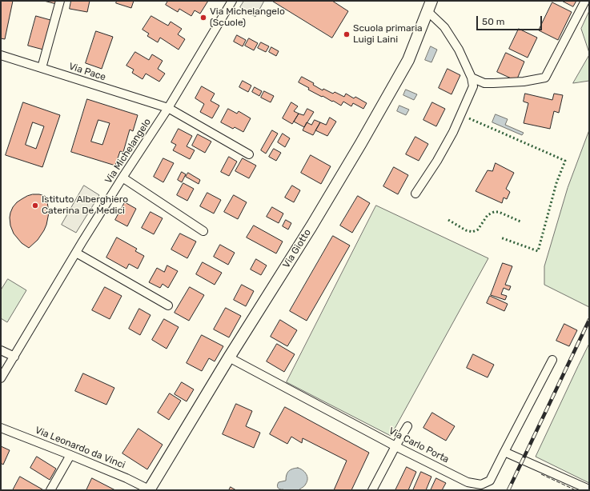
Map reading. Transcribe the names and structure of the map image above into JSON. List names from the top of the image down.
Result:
{
  "streets": {
    "street": [
      "Via Pace",
      "Via Michelangelo",
      "Via Giotto",
      "Via Carlo Porta",
      "Via Leonardo da Vinci"
    ]
  },
  "crossings": [
    ["Via Pace", "Via Michelangelo"],
    ["Via Giotto", "Via Carlo Porta"],
    ["Via Giotto", "Via Leonardo da Vinci"]
  ],
  "places": ["Via Michelangelo (Scuole)", "Scuola primaria Luigi Laini", "Istituto Alberghiero Caterina De Medici"],
  "scale_bar": "50 m"
}
